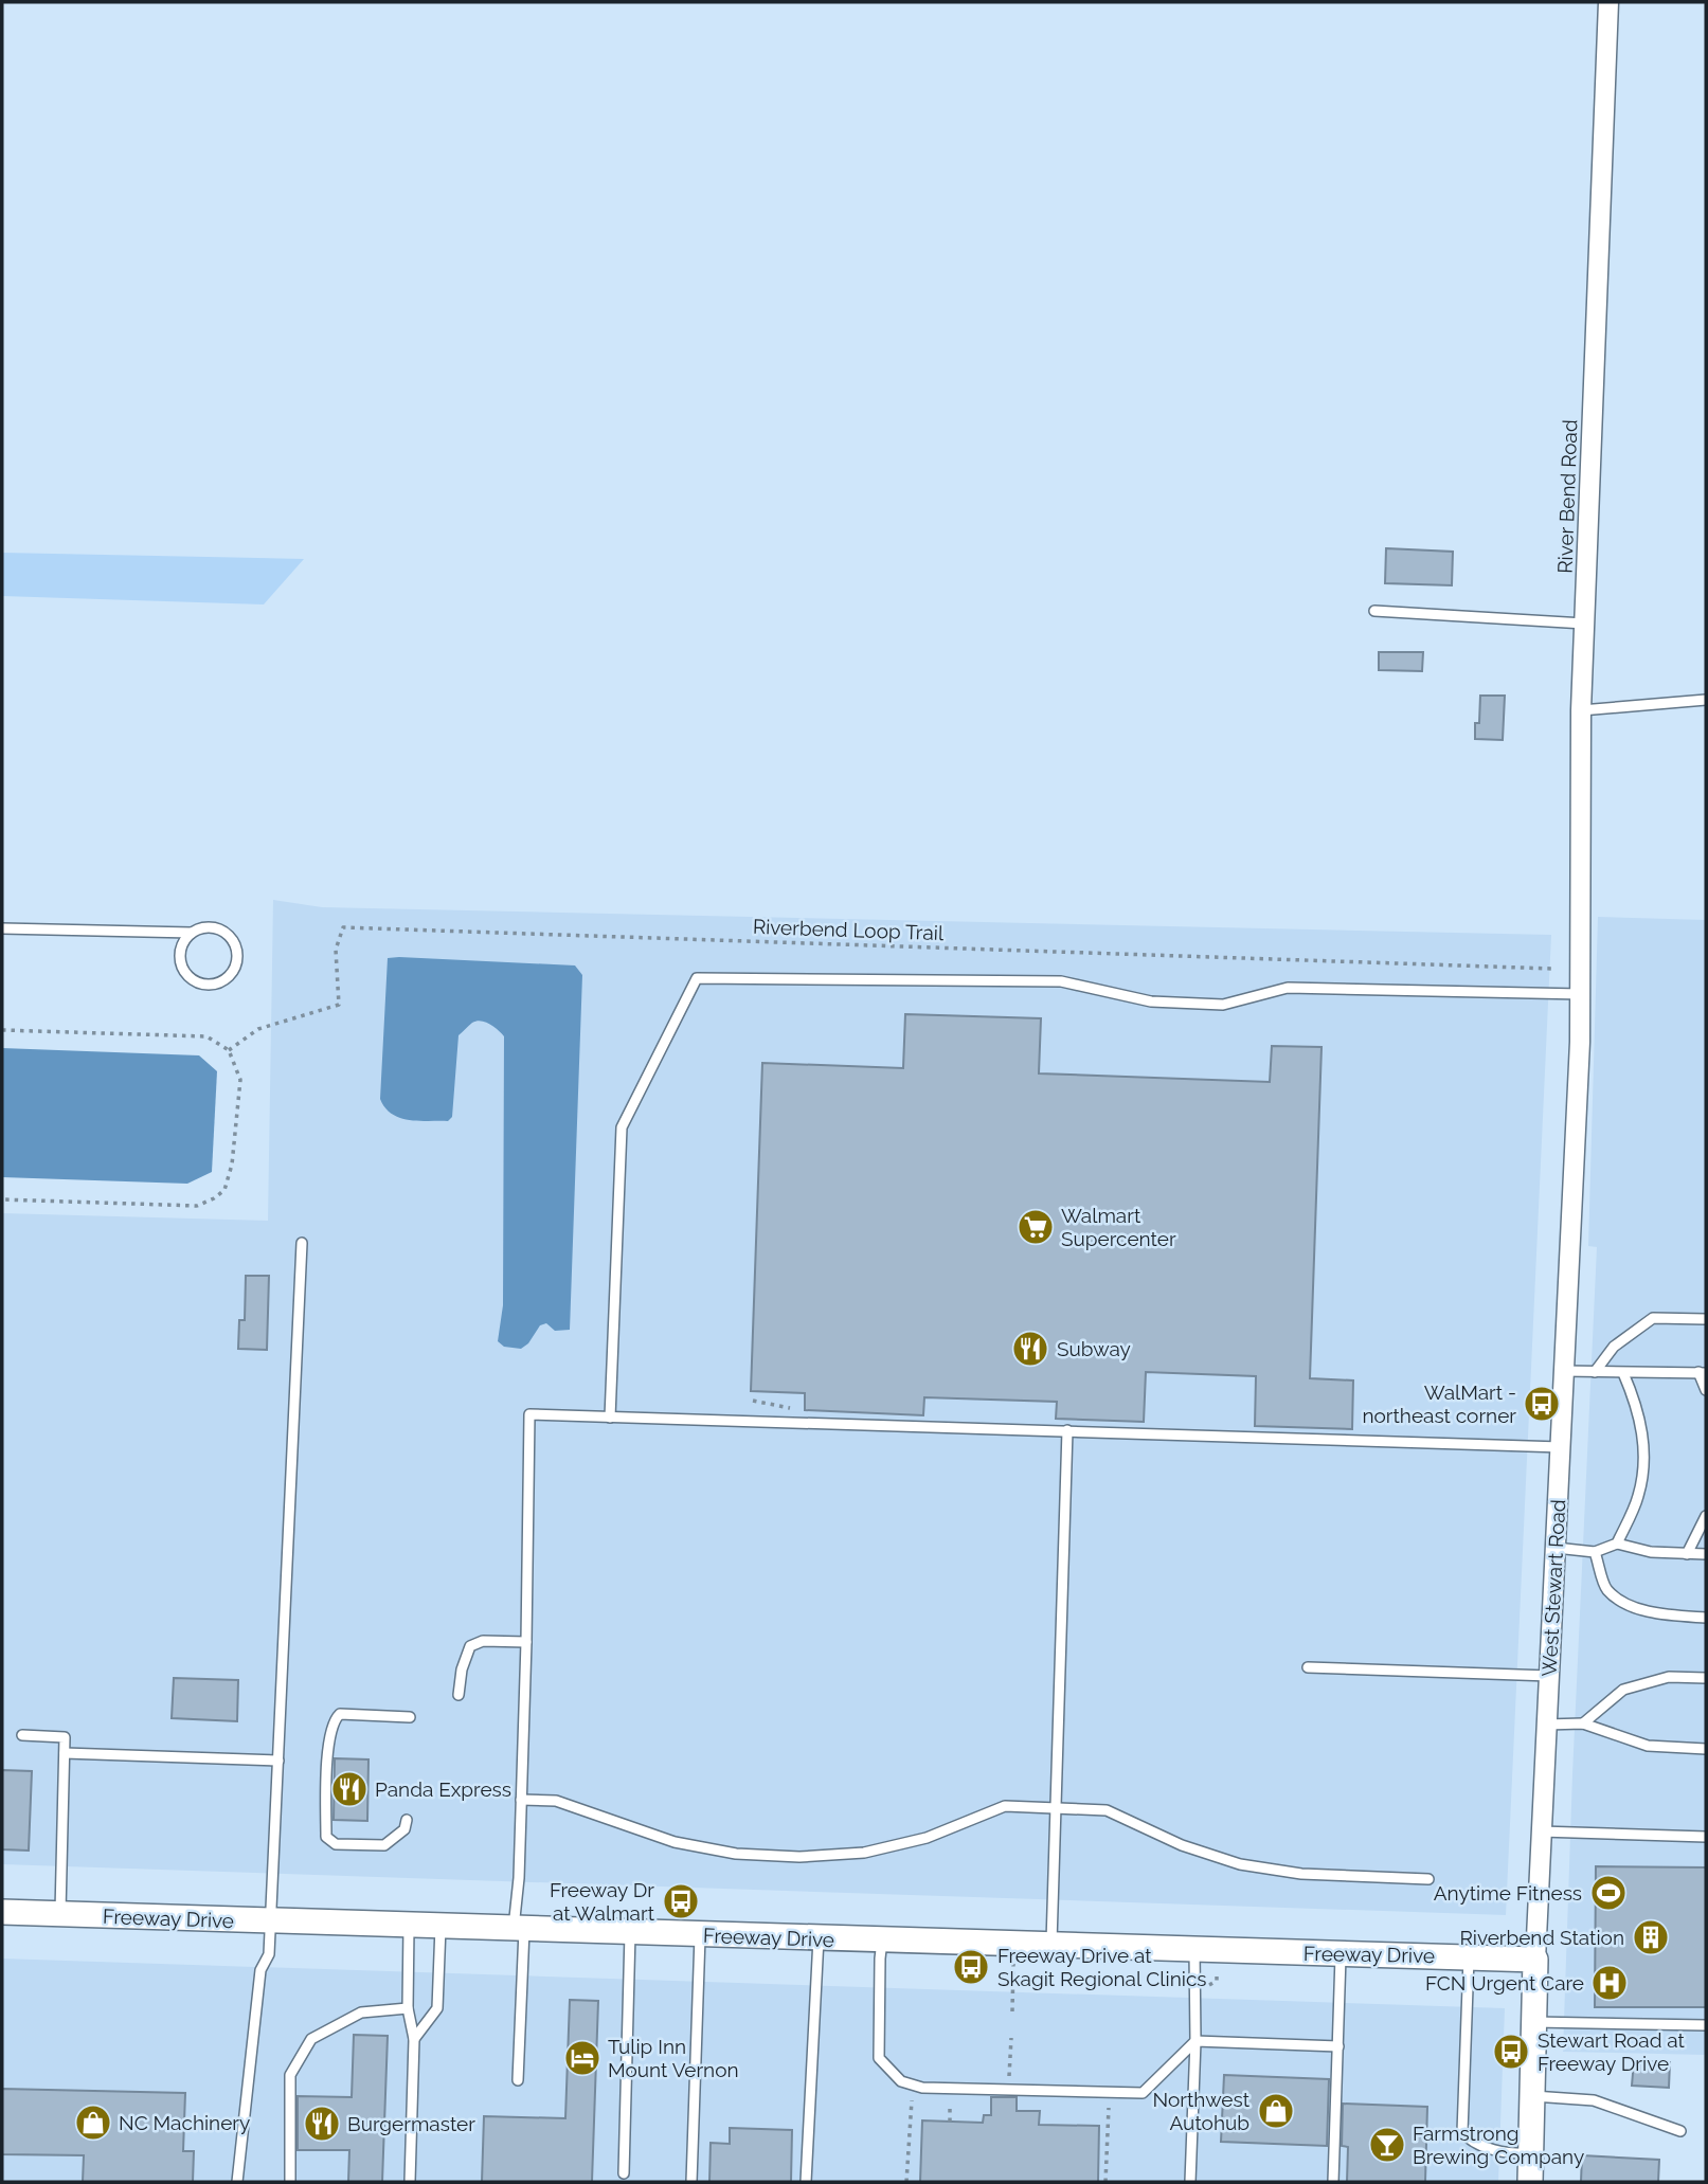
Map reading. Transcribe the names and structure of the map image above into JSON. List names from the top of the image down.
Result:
{
  "streets": {
    "street": ["River Bend Road", "West Stewart Road", "Freeway Drive"],
    "path": ["Riverbend Loop Trail"]
  },
  "crossings": [
    ["River Bend Road", "West Stewart Road"],
    ["West Stewart Road", "Freeway Drive"]
  ],
  "places": {
    "supermarket": ["Walmart Supercenter"],
    "restaurant": ["Subway", "Panda Express", "Burgermaster"],
    "bus stop": [
      "WalMart - northeast corner",
      "Freeway Dr at Walmart",
      "Freeway Drive at Skagit Regional Clinics",
      "Stewart Road at Freeway Drive"
    ],
    "sports": ["Anytime Fitness"],
    "building": ["Riverbend Station"],
    "hospital": ["FCN Urgent Care"],
    "hotel": ["Tulip Inn Mount Vernon"],
    "shop": ["Northwest Autohub", "NC Machinery"],
    "bar": ["Farmstrong Brewing Company"]
  }
}
